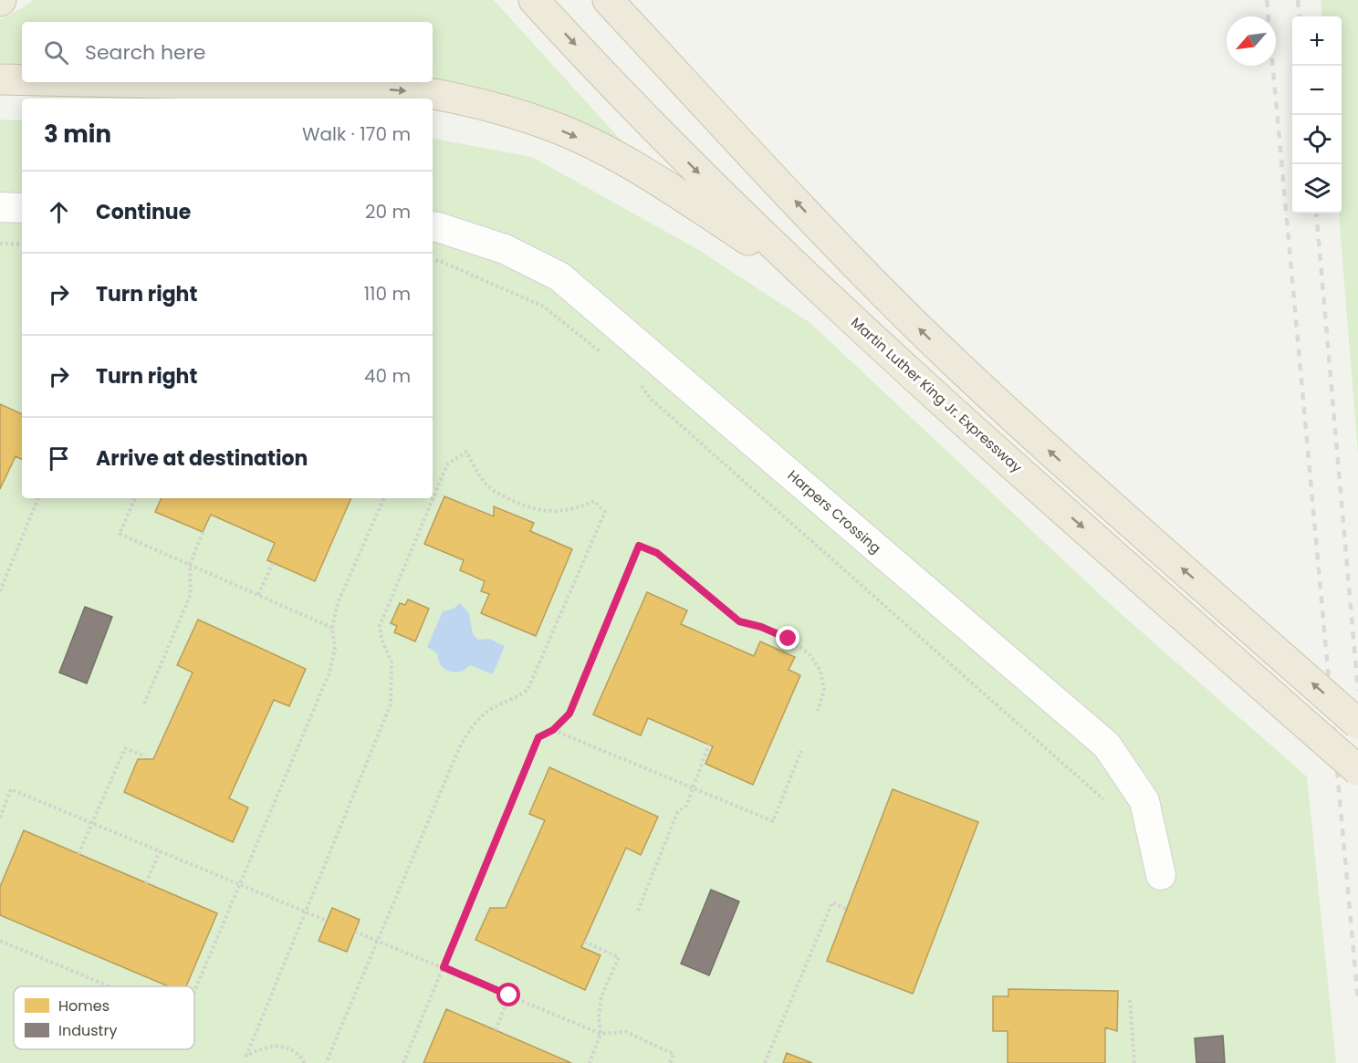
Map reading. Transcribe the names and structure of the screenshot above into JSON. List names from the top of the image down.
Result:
{
  "streets": {
    "highway": ["Martin Luther King Jr. Expressway"],
    "street": ["Harpers Crossing"]
  },
  "legend": ["Homes", "Industry"],
  "north": "bottom left",
  "page": {
    "map_buttons": ["+", "−"],
    "search": "Search here",
    "heading": ["3 min", "Walk · 170 m"],
    "list": [
      ["Continue", "20 m"],
      ["Turn right", "110 m"],
      ["Turn right", "40 m"],
      "Arrive at destination"
    ]
  }
}
